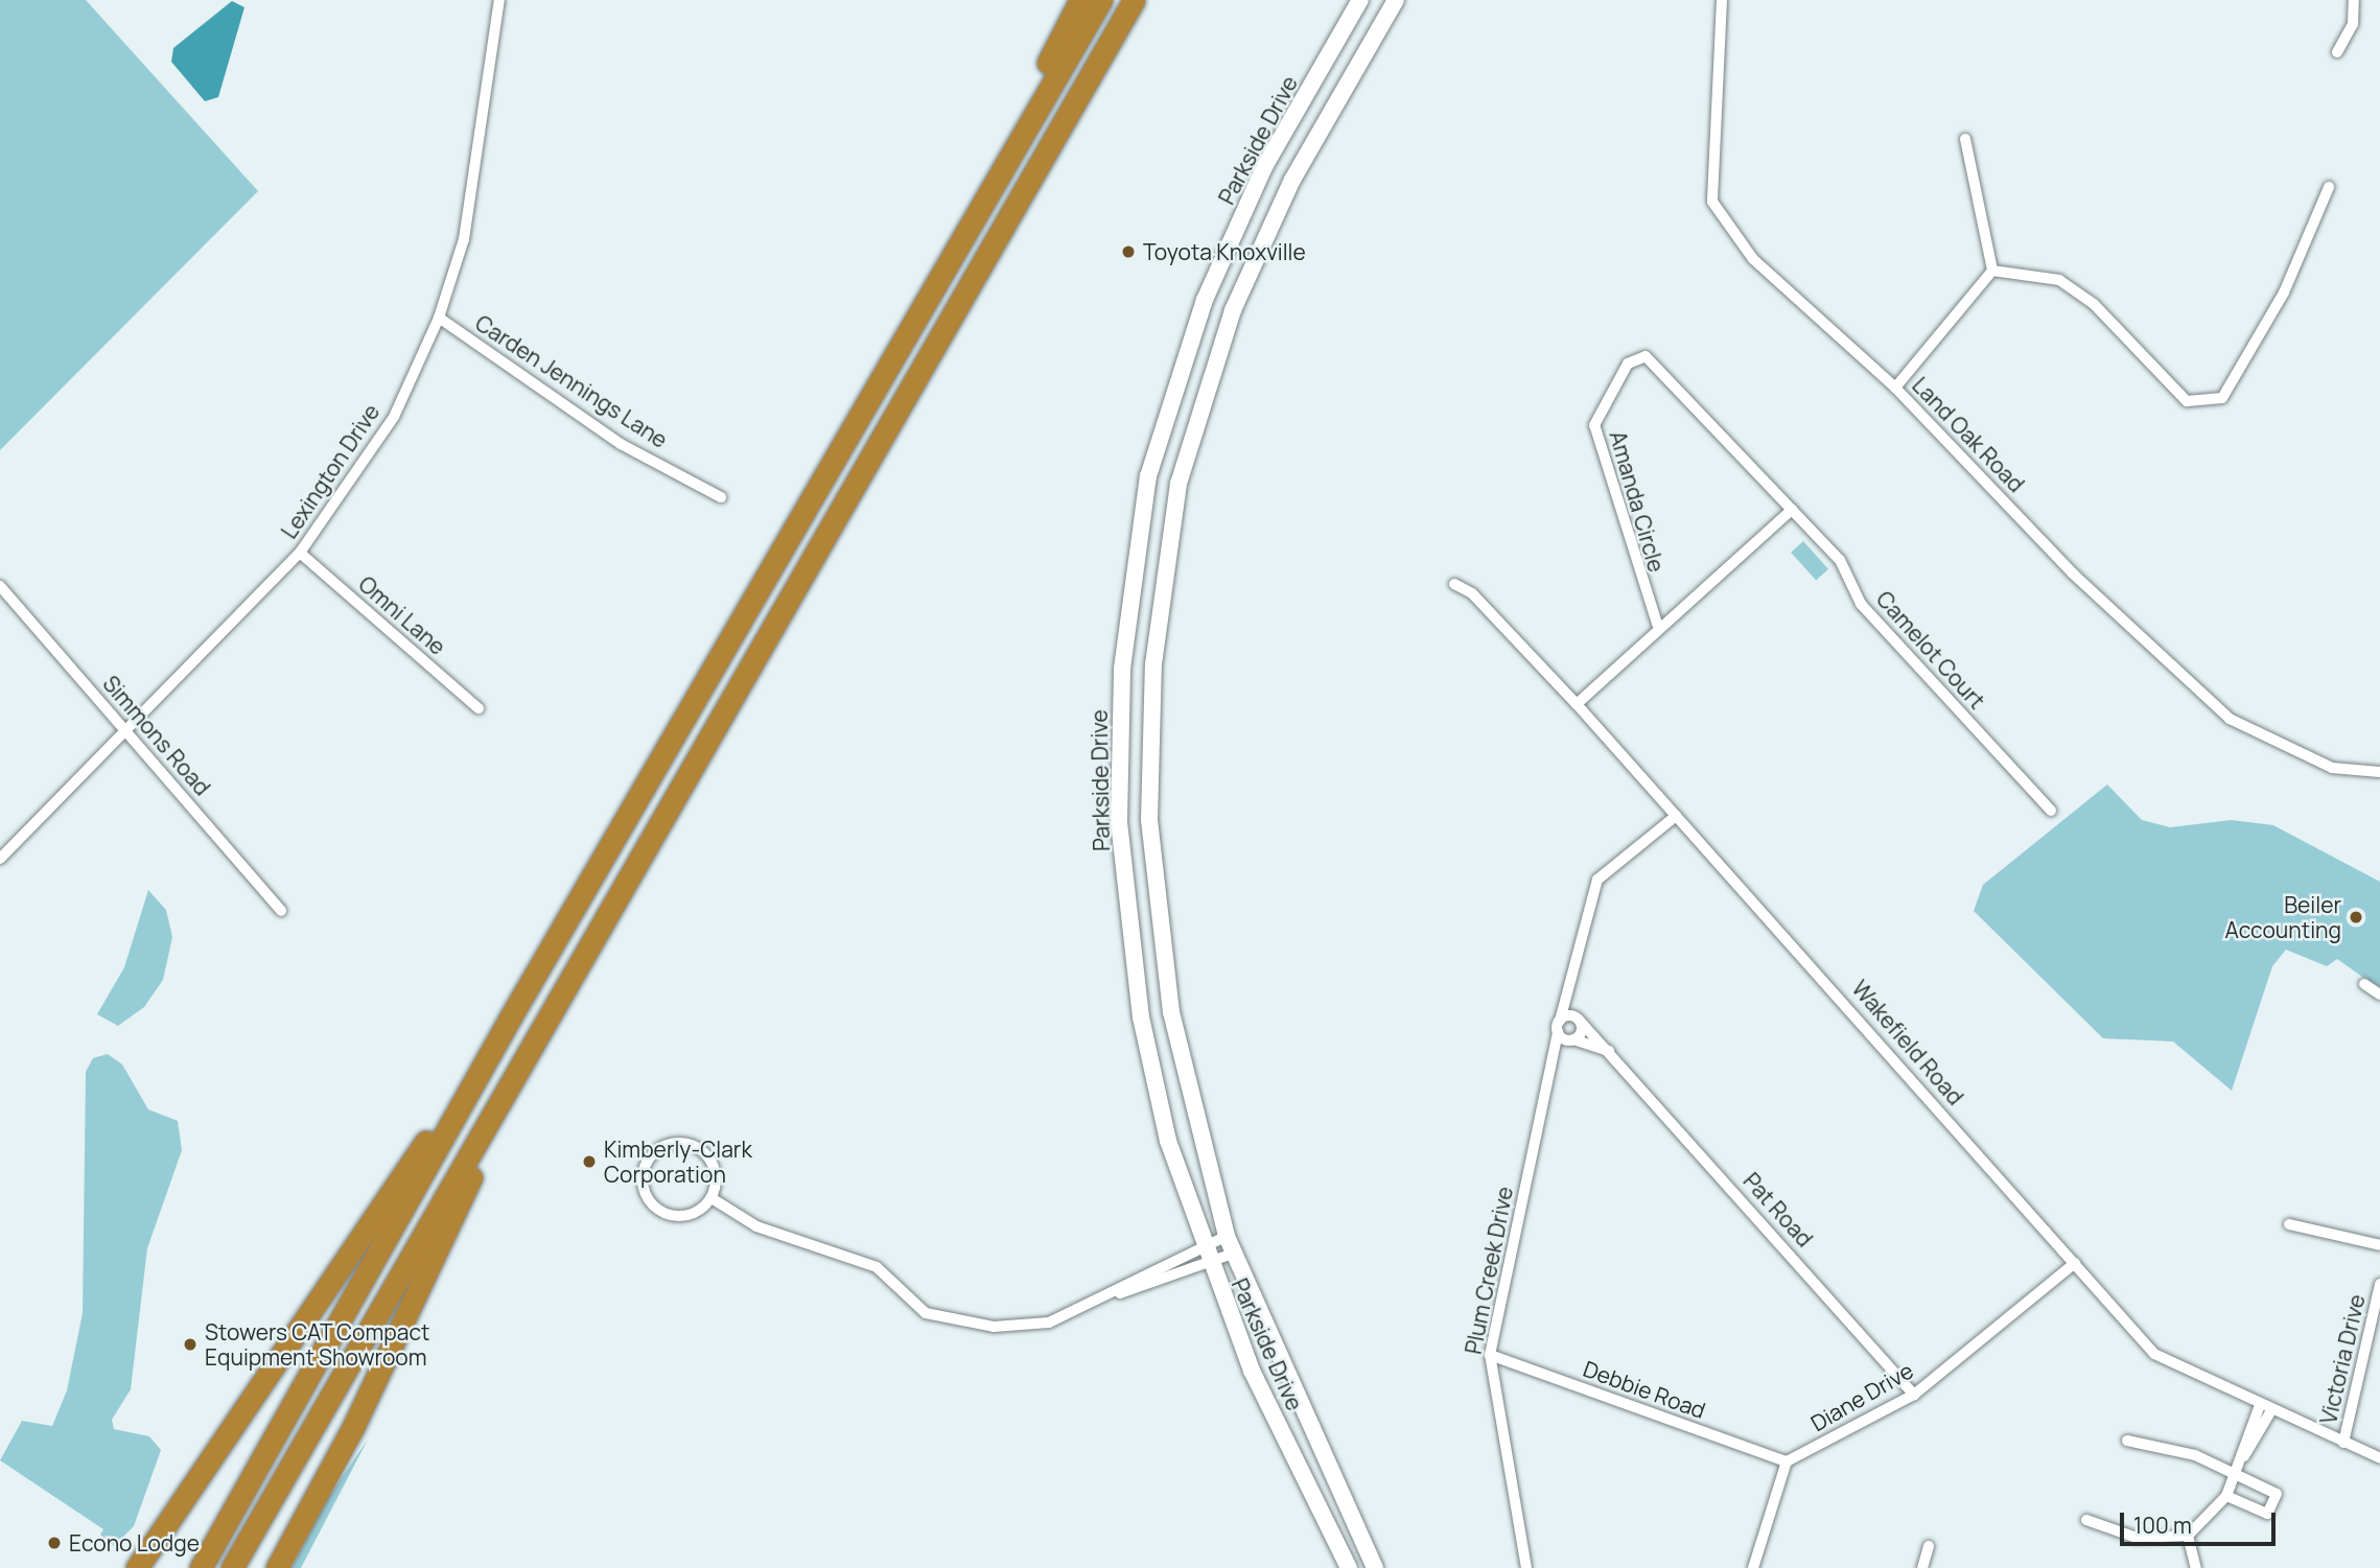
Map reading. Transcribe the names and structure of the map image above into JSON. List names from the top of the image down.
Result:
{
  "streets": {
    "street": [
      "Parkside Drive",
      "Carden Jennings Lane",
      "Land Oak Road",
      "Lexington Drive",
      "Amanda Circle",
      "Omni Lane",
      "Camelot Court",
      "Simmons Road",
      "Wakefield Road",
      "Pat Road",
      "Plum Creek Drive",
      "Victoria Drive",
      "Debbie Road",
      "Diane Drive"
    ]
  },
  "crossings": [
    ["Carden Jennings Lane", "Lexington Drive"],
    ["Lexington Drive", "Omni Lane"],
    ["Lexington Drive", "Simmons Road"],
    ["Amanda Circle", "Camelot Court"],
    ["Wakefield Road", "Plum Creek Drive"],
    ["Wakefield Road", "Victoria Drive"],
    ["Wakefield Road", "Diane Drive"],
    ["Pat Road", "Plum Creek Drive"],
    ["Pat Road", "Diane Drive"],
    ["Plum Creek Drive", "Debbie Road"],
    ["Debbie Road", "Diane Drive"]
  ],
  "places": [
    "Toyota Knoxville",
    "Beiler Accounting",
    "Kimberly-Clark Corporation",
    "Stowers CAT Compact Equipment Showroom",
    "Econo Lodge"
  ],
  "scale_bar": "100 m"
}
